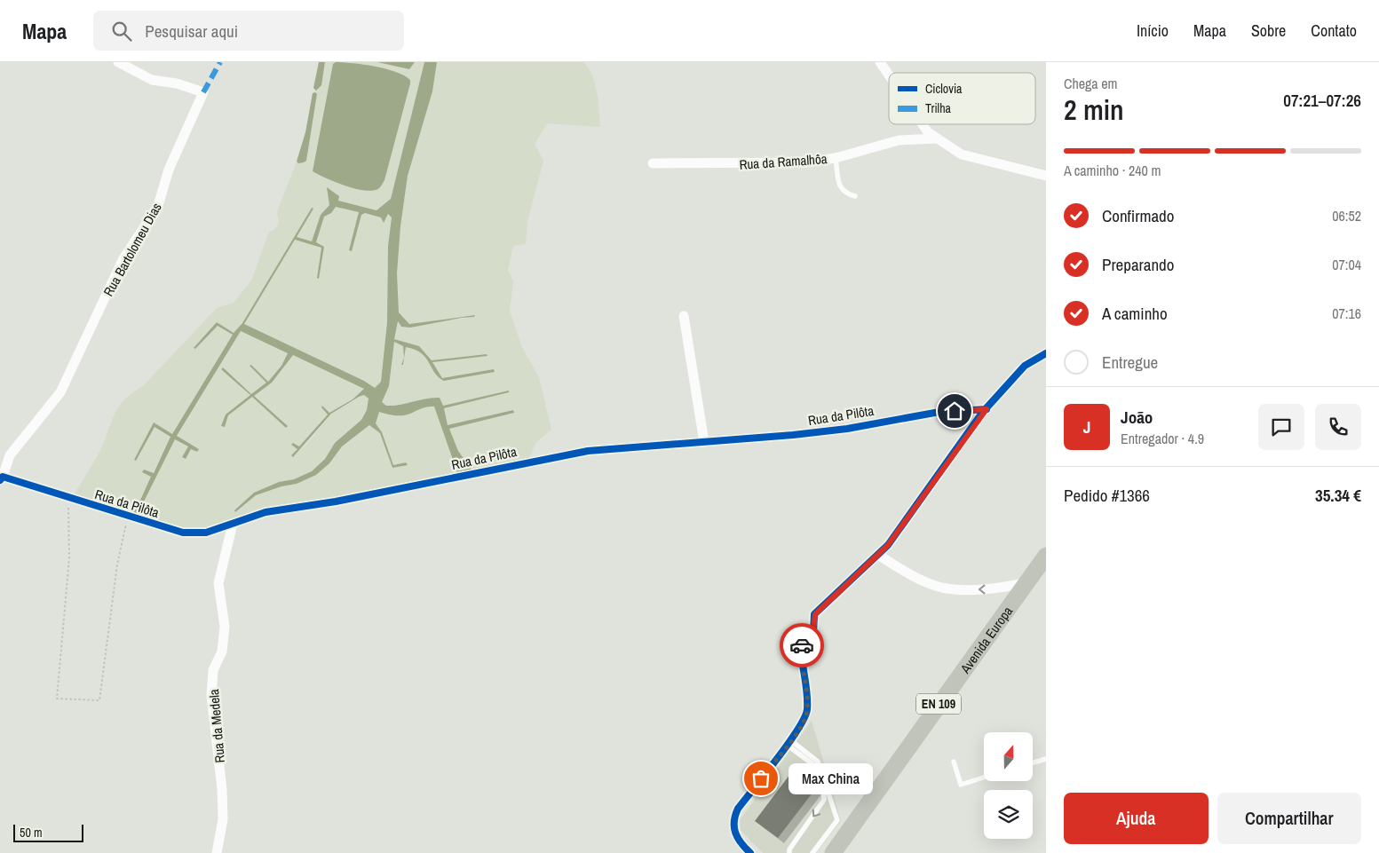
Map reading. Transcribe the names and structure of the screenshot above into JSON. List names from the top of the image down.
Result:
{
  "streets": {
    "main road": ["Avenida Europa", "EN 109"],
    "street": [
      "Rua da Ramalhôa",
      "Rua Bartolomeu Dias",
      "Rua da Pilôta",
      "Rua da Medela"
    ]
  },
  "crossings": [
    ["Rua Bartolomeu Dias", "Rua da Pilôta"],
    ["Rua da Pilôta", "Rua da Medela"]
  ],
  "places": ["Max China"],
  "legend": ["Ciclovia", "Trilha"],
  "scale_bar": "50 m",
  "north": "top",
  "page": {
    "header": "Mapa",
    "search": "Pesquisar aqui",
    "nav": [
      "Início",
      "Mapa",
      "Sobre",
      "Contato"
    ],
    "heading": ["2 min", "Chega em", "07:21–07:26"],
    "panel": [
      "João",
      "Entregador · 4.9",
      "Pedido #1366",
      "35.34 €"
    ],
    "bar": "A caminho · 240 m",
    "list": [
      ["Confirmado", "06:52"],
      ["Preparando", "07:04"],
      ["A caminho", "07:16"],
      "Entregue"
    ],
    "round": "J",
    "bubble": "Max China",
    "buttons": ["Ajuda", "Compartilhar"],
    "scale": "50 m"
  }
}
